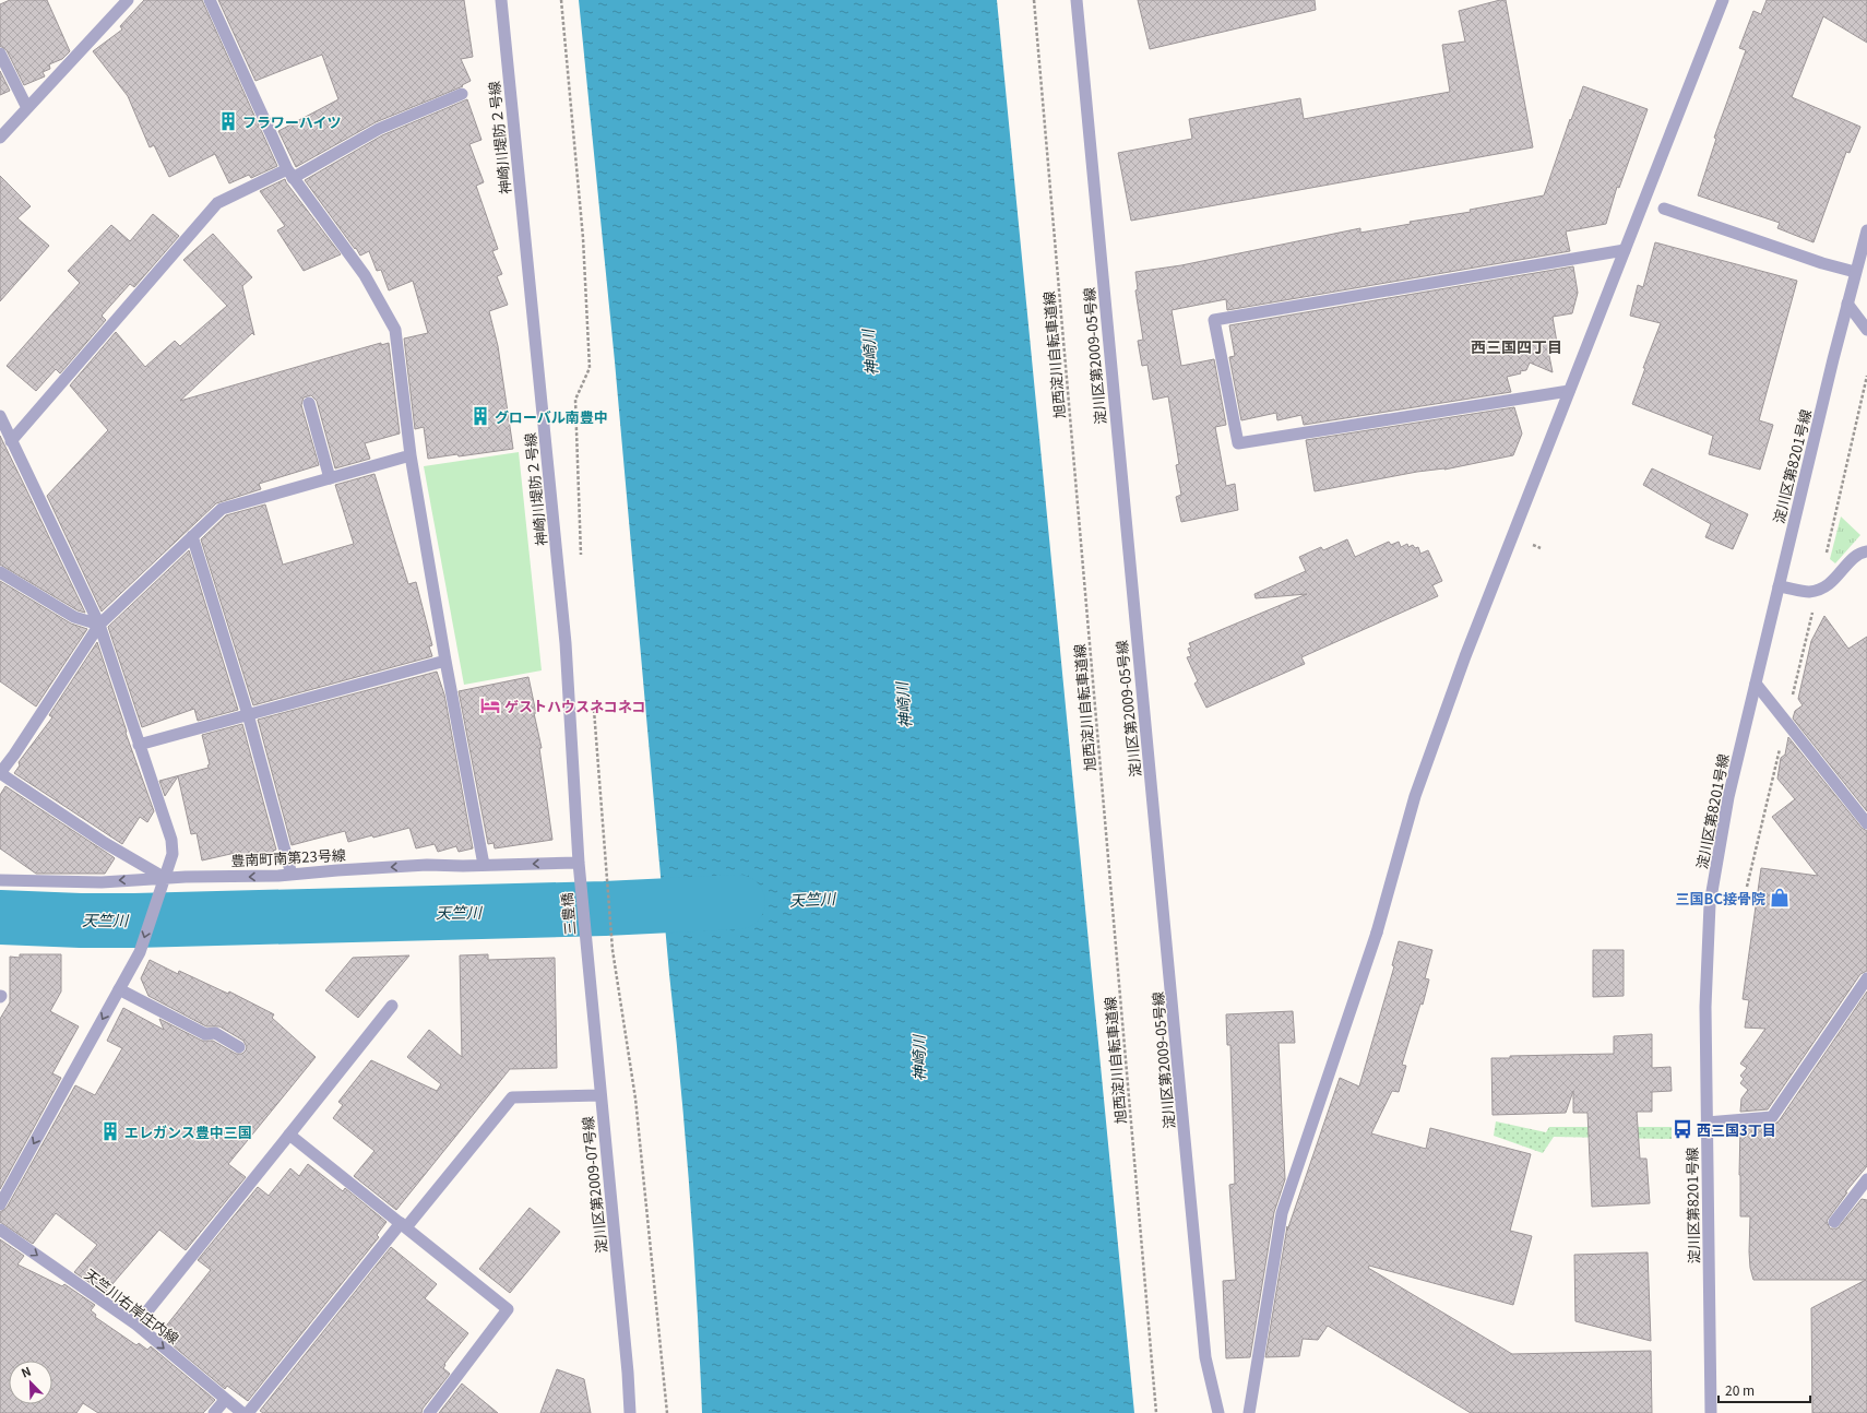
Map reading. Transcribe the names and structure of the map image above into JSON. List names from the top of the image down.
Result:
{
  "streets": {
    "street": [
      "神崎川堤防２号線",
      "淀川区第2009-05号線",
      "淀川区第8201号線",
      "豊南町南第23号線",
      "三豊橋",
      "淀川区第2009-07号線",
      "天竺川右岸庄内線"
    ],
    "path": ["旭西淀川自転車道線"]
  },
  "crossings": [
    ["神崎川堤防２号線", "豊南町南第23号線"],
    ["神崎川堤防２号線", "三豊橋"],
    ["豊南町南第23号線", "三豊橋"],
    ["三豊橋", "淀川区第2009-07号線"]
  ],
  "one_way": ["豊南町南第23号線", "天竺川右岸庄内線"],
  "districts": ["西三国四丁目"],
  "water": ["神崎川", "天竺川"],
  "places": {
    "building": ["フラワーハイツ", "グローバル南豊中", "エレガンス豊中三国"],
    "hotel": ["ゲストハウスネコネコ"],
    "shop": ["三国BC接骨院"],
    "bus stop": ["西三国3丁目"]
  },
  "scale_bar": "20 m",
  "north": "top left"
}
